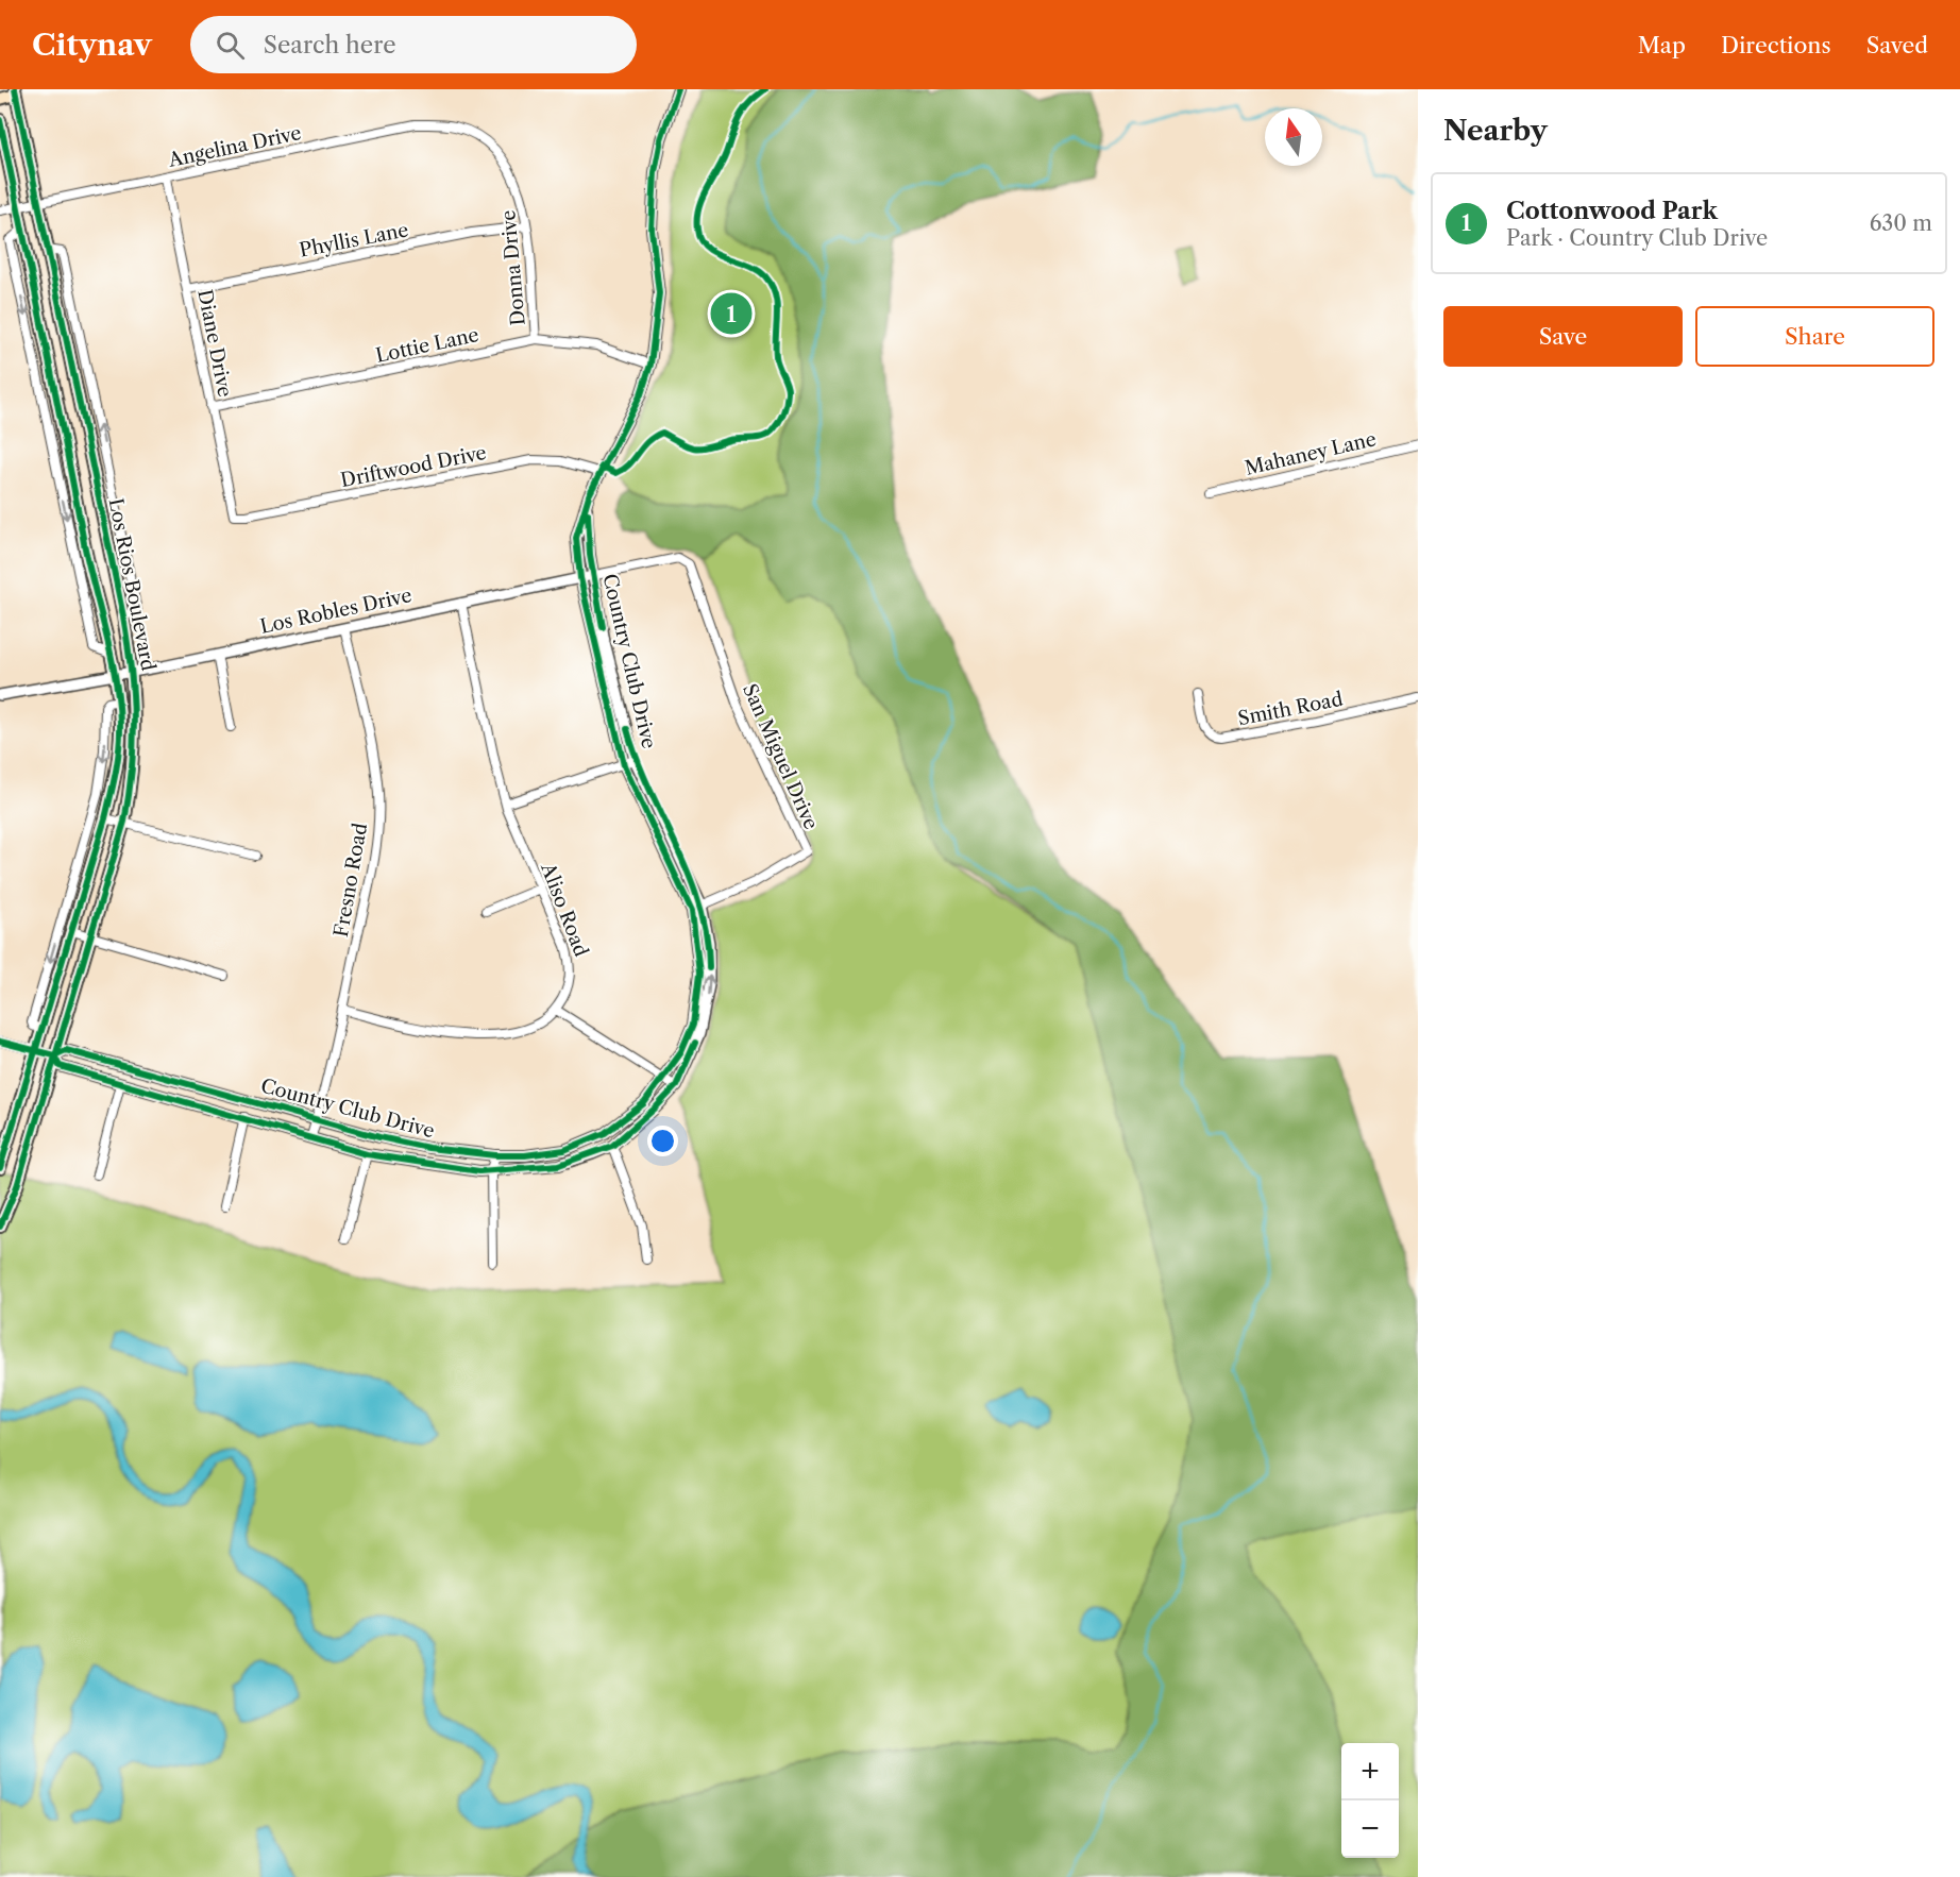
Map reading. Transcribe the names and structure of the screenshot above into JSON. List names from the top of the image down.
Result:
{
  "streets": {
    "main road": ["Los Rios Boulevard"],
    "street": [
      "Angelina Drive",
      "Phyllis Lane",
      "Donna Drive",
      "Diane Drive",
      "Lottie Lane",
      "Mahaney Lane",
      "Driftwood Drive",
      "Los Robles Drive",
      "Country Club Drive",
      "Smith Road",
      "San Miguel Drive",
      "Fresno Road",
      "Aliso Road"
    ]
  },
  "crossings": [
    ["Angelina Drive", "Donna Drive"],
    ["Angelina Drive", "Diane Drive"],
    ["Angelina Drive", "Los Rios Boulevard"],
    ["Phyllis Lane", "Donna Drive"],
    ["Phyllis Lane", "Diane Drive"],
    ["Donna Drive", "Lottie Lane"],
    ["Diane Drive", "Lottie Lane"],
    ["Diane Drive", "Driftwood Drive"],
    ["Lottie Lane", "Country Club Drive"],
    ["Driftwood Drive", "Country Club Drive"],
    ["Los Rios Boulevard", "Los Robles Drive"],
    ["Los Rios Boulevard", "Country Club Drive"],
    ["Los Robles Drive", "Country Club Drive"],
    ["Los Robles Drive", "San Miguel Drive"],
    ["Los Robles Drive", "Fresno Road"],
    ["Los Robles Drive", "Aliso Road"],
    ["Country Club Drive", "San Miguel Drive"],
    ["Country Club Drive", "Fresno Road"],
    ["Fresno Road", "Aliso Road"]
  ],
  "north": "top",
  "page": {
    "header": "Citynav",
    "search": "Search here",
    "nav": ["Map", "Directions", "Saved"],
    "heading": "Nearby",
    "list": [
      {
        "mark": "1",
        "name": "Cottonwood Park",
        "note": "Park · Country Club Drive",
        "value": "630 m"
      }
    ],
    "buttons": ["Save", "Share"],
    "pins": "1",
    "map_buttons": ["+", "−"]
  }
}
